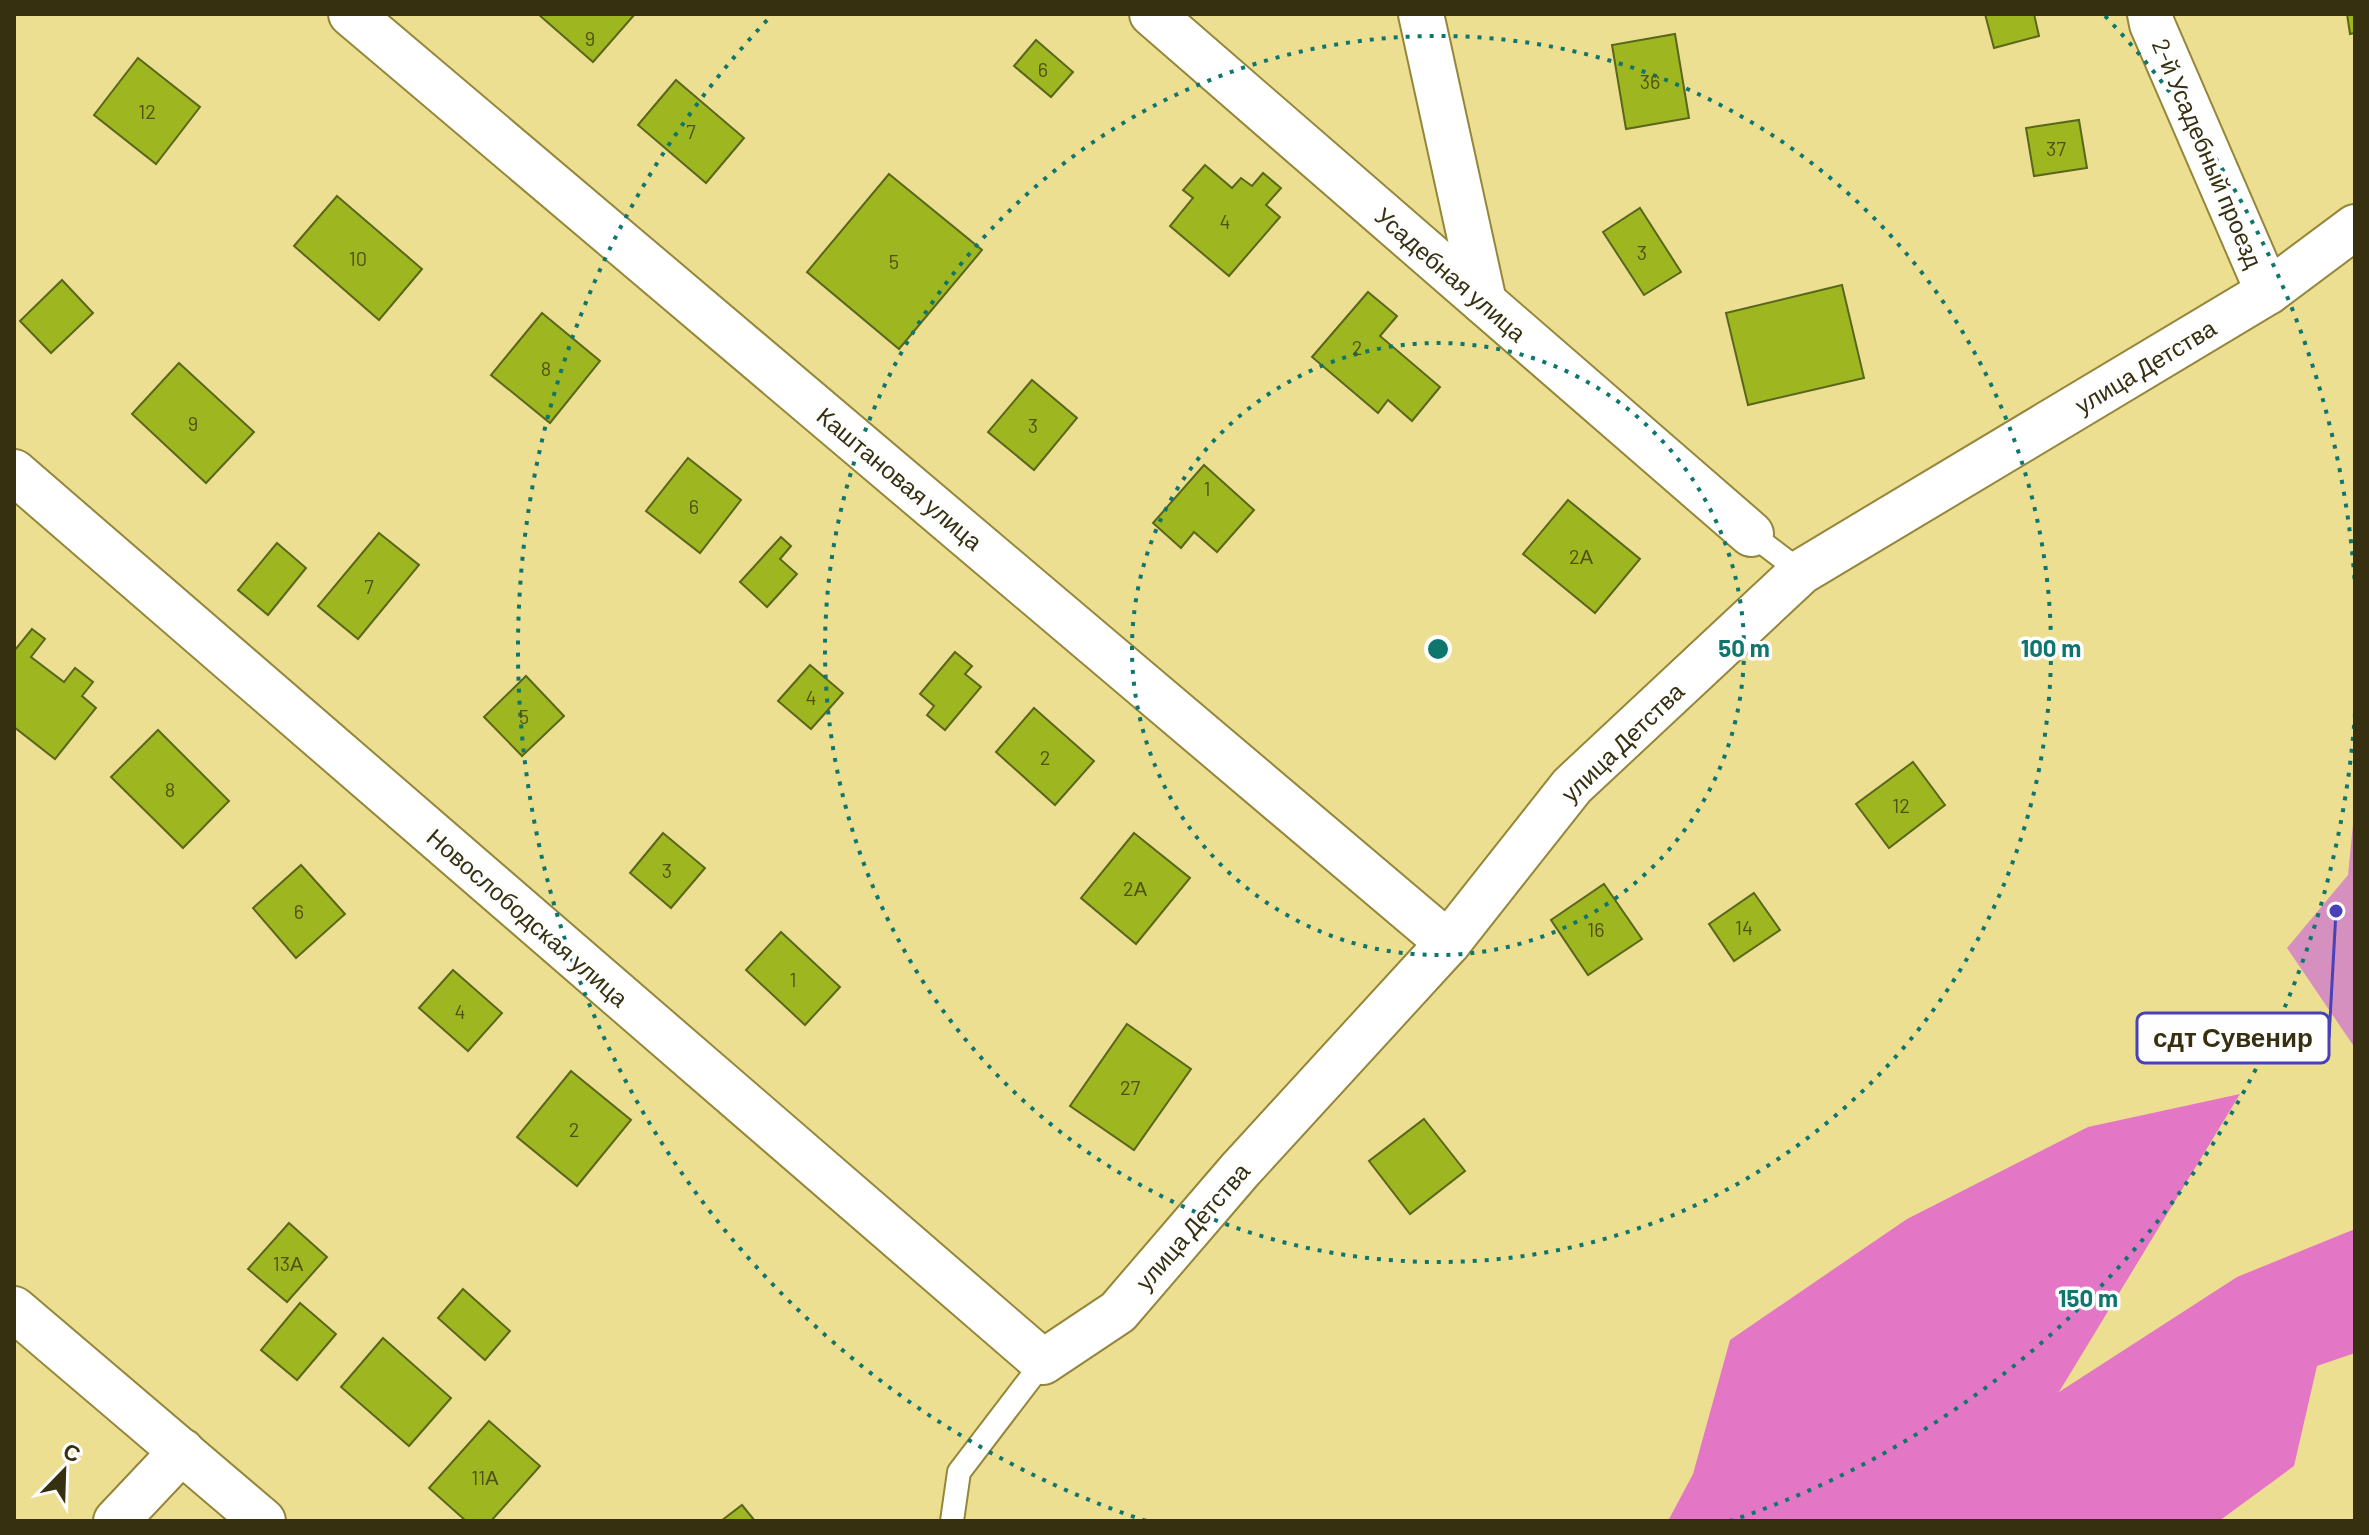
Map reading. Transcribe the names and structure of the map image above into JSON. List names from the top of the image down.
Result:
{
  "streets": {
    "street": [
      "2-й Усадебный проезд",
      "Усадебная улица",
      "улица Детства",
      "Каштановая улица",
      "Новослободская улица"
    ]
  },
  "crossings": [
    ["2-й Усадебный проезд", "улица Детства"],
    ["улица Детства", "Каштановая улица"],
    ["улица Детства", "Новослободская улица"]
  ],
  "places": ["сдт Сувенир"],
  "house_numbers": [
    "9",
    "6",
    "36",
    "12",
    "7",
    "37",
    "4",
    "3",
    "10",
    "5",
    "2",
    "8",
    "9",
    "3",
    "1",
    "6",
    "2А",
    "7",
    "4",
    "5",
    "2",
    "8",
    "12",
    "3",
    "2А",
    "6",
    "14",
    "16",
    "1",
    "4",
    "27",
    "2",
    "13А",
    "11А"
  ],
  "north": "top right",
  "rings": ["50 m", "100 m", "150 m"]
}
